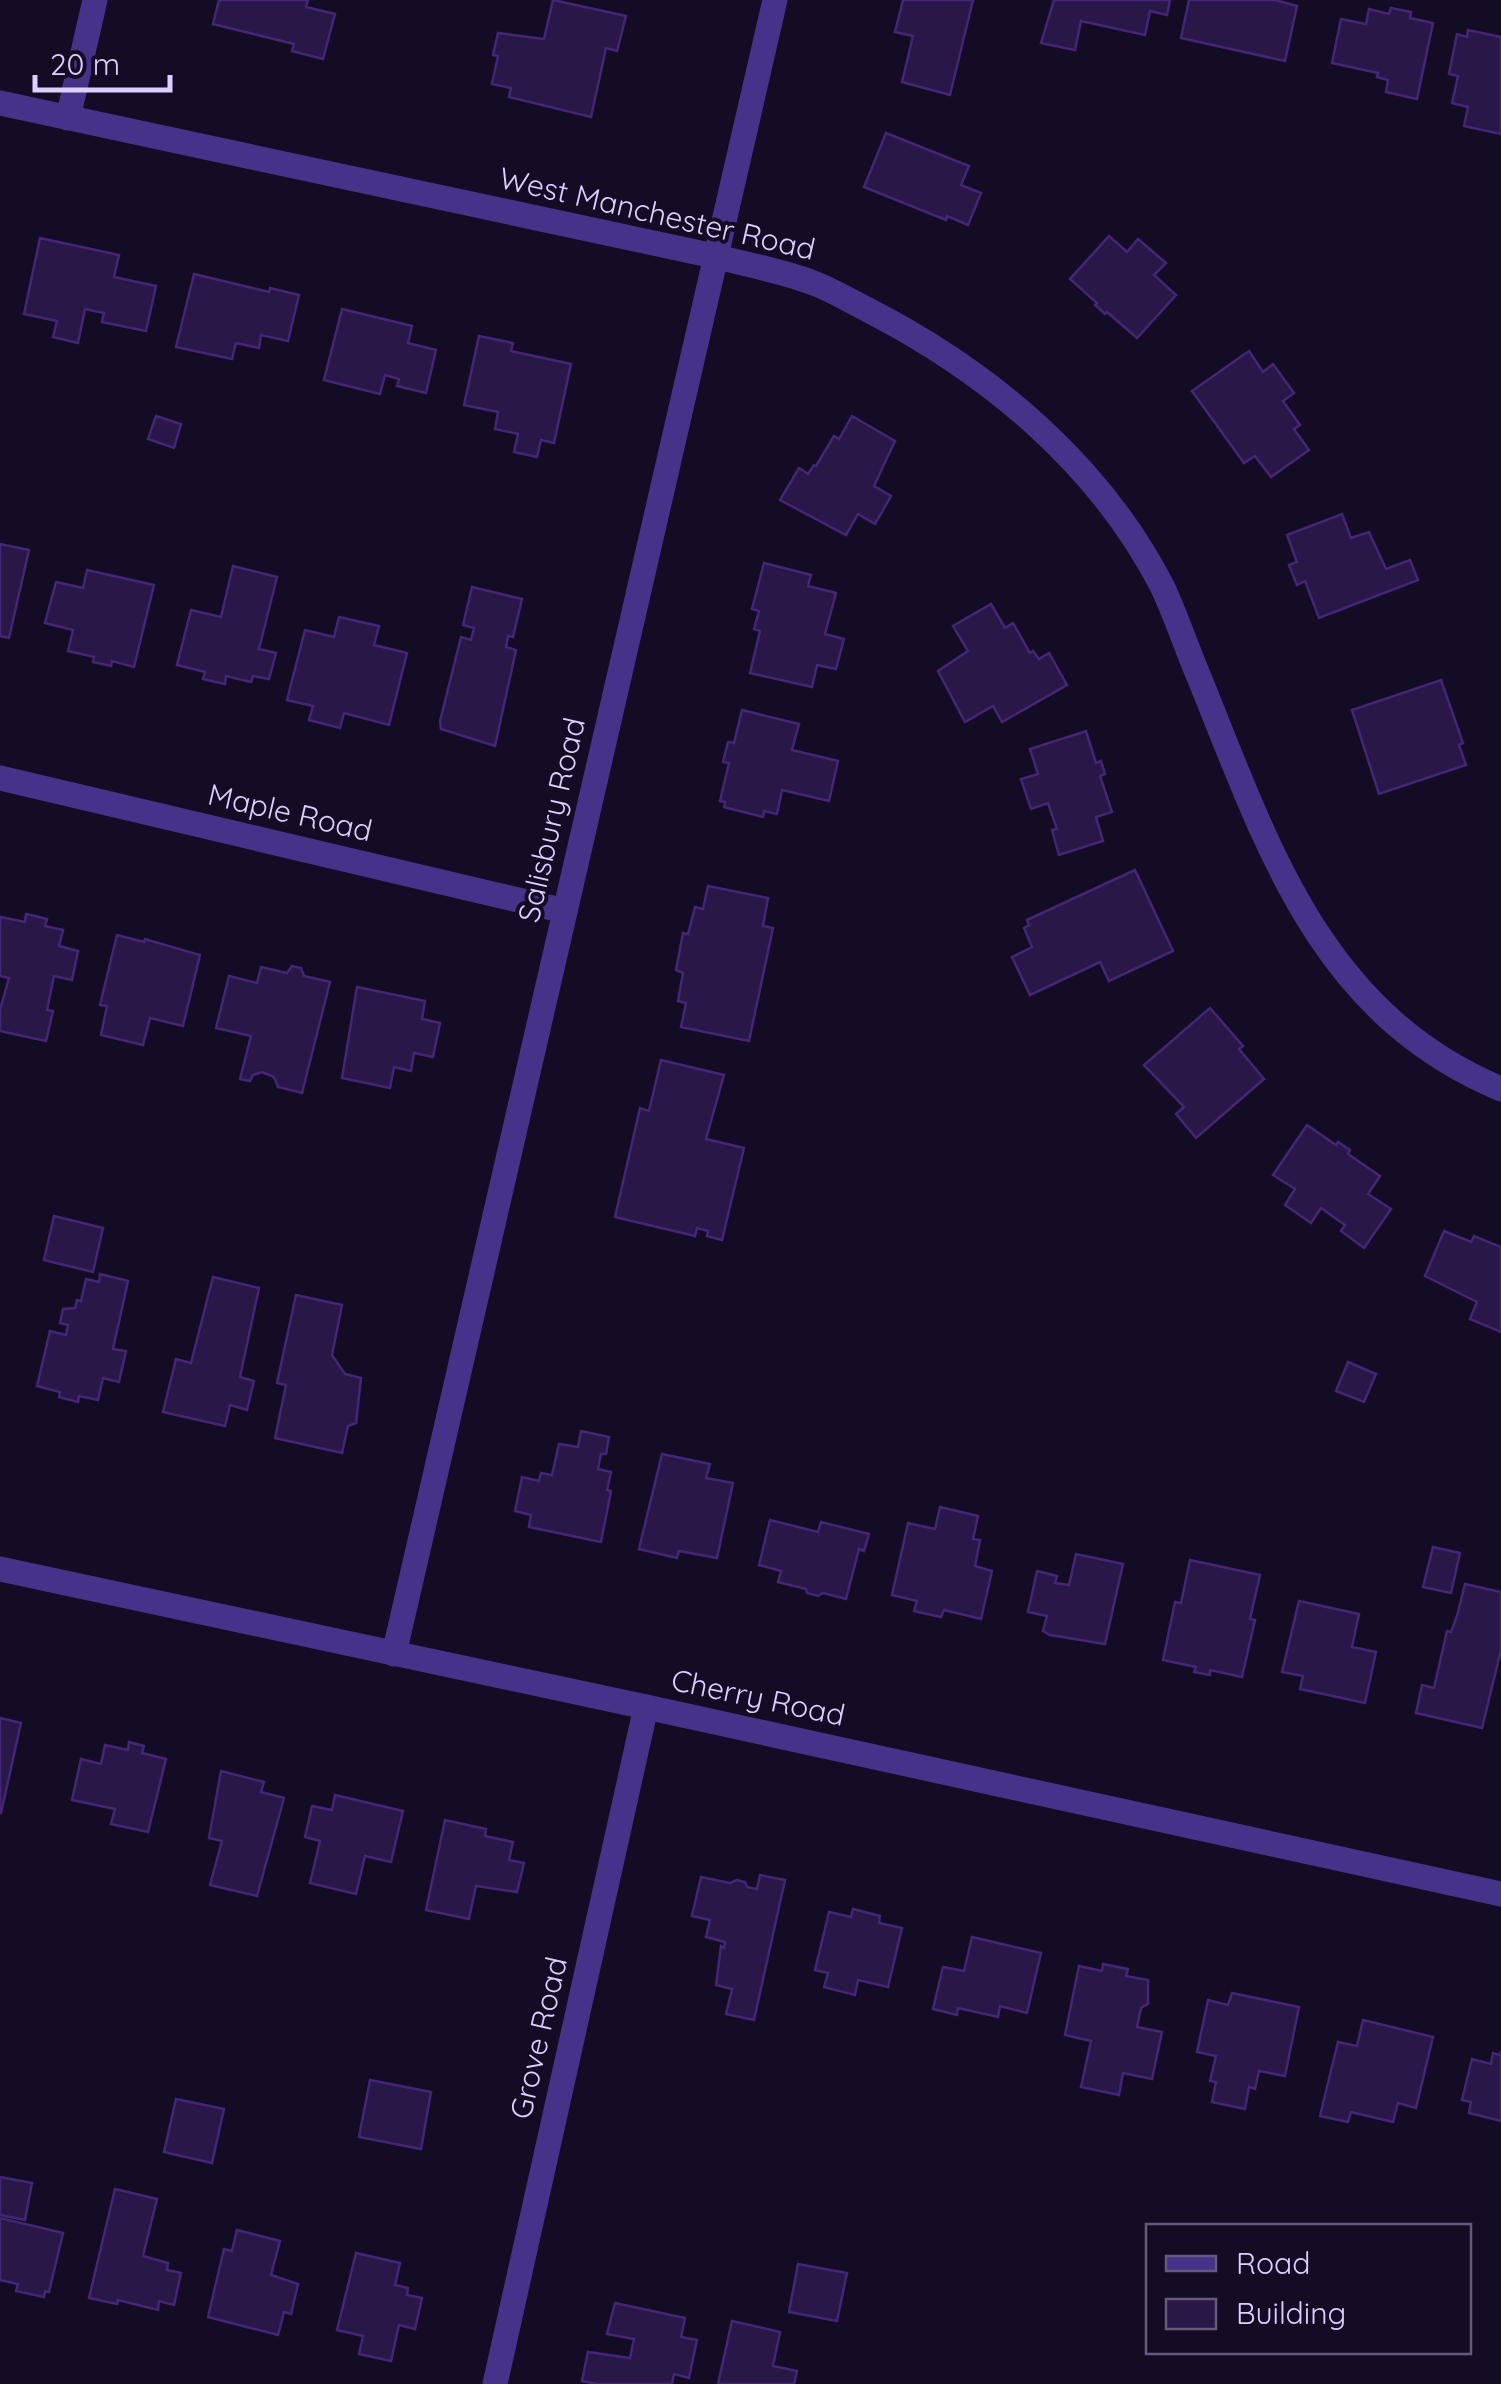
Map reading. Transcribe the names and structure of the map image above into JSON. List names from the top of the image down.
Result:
{
  "streets": {
    "street": [
      "West Manchester Road",
      "Maple Road",
      "Salisbury Road",
      "Cherry Road",
      "Grove Road"
    ]
  },
  "crossings": [
    ["West Manchester Road", "Salisbury Road"],
    ["Maple Road", "Salisbury Road"],
    ["Salisbury Road", "Cherry Road"],
    ["Cherry Road", "Grove Road"]
  ],
  "legend": ["Road", "Building"],
  "scale_bar": "20 m"
}
